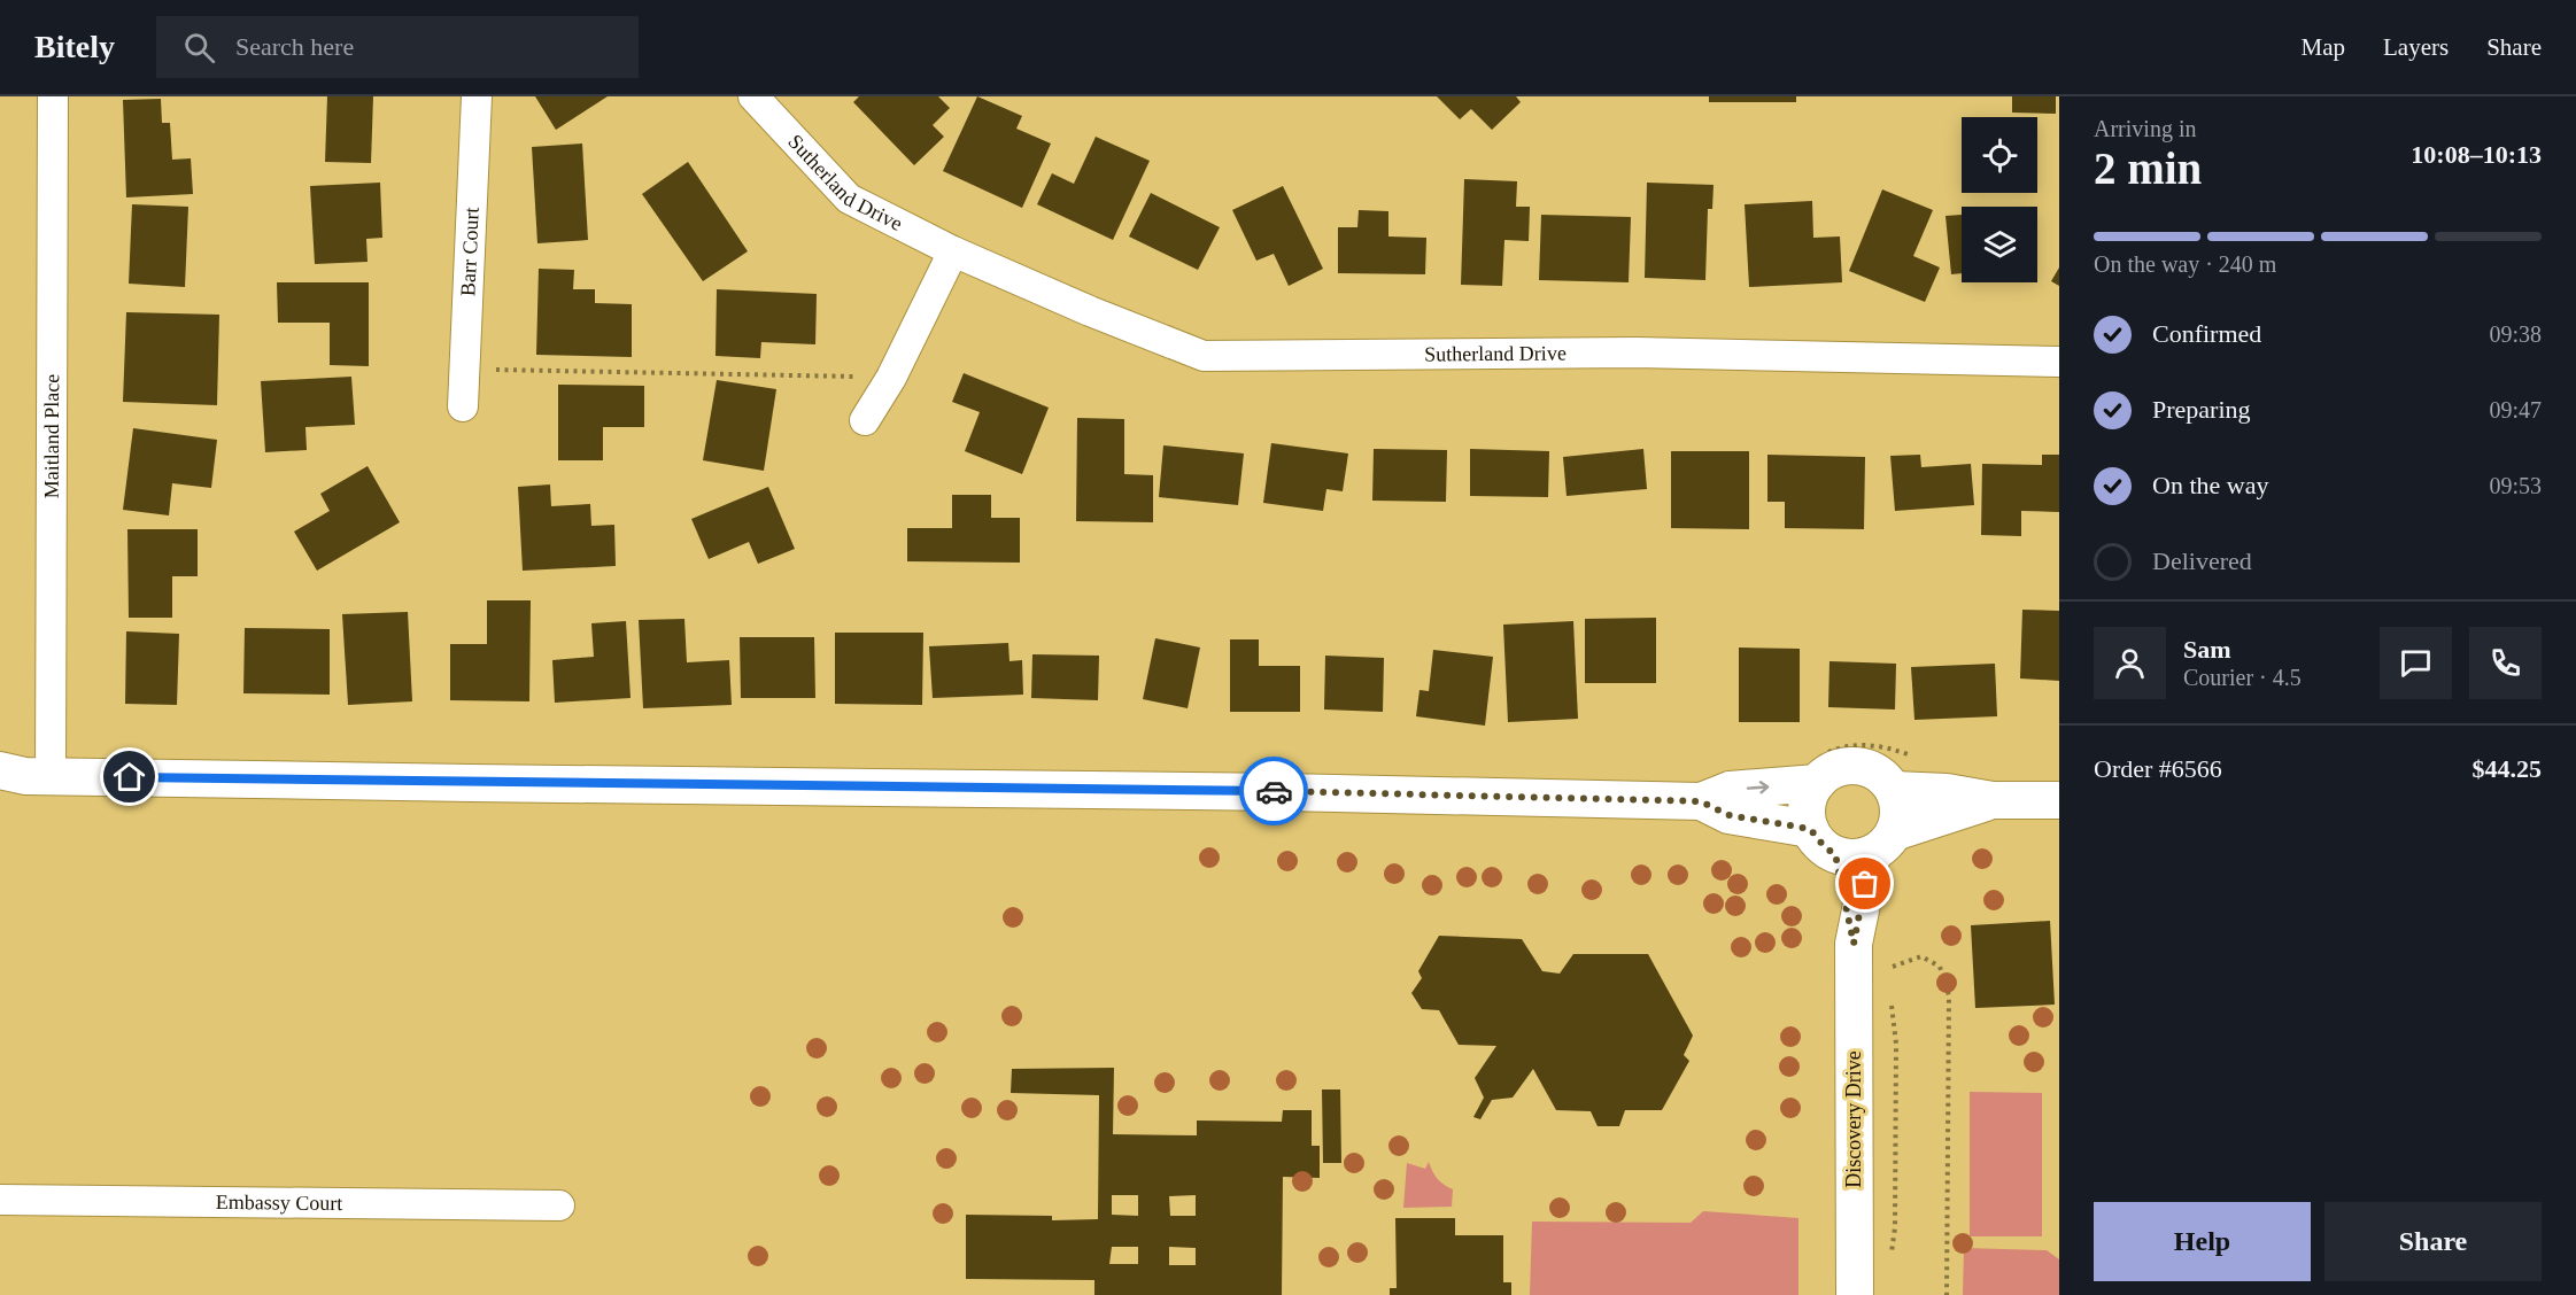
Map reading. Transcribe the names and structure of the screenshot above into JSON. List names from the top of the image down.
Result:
{
  "streets": {
    "street": [
      "Sutherland Drive",
      "Barr Court",
      "Maitland Place",
      "Discovery Drive",
      "Embassy Court"
    ]
  },
  "page": {
    "header": "Bitely",
    "search": "Search here",
    "nav": ["Map", "Layers", "Share"],
    "heading": ["2 min", "Arriving in", "10:08–10:13"],
    "panel": [
      "Sam",
      "Courier · 4.5",
      "Order #6566",
      "$44.25"
    ],
    "bar": "On the way · 240 m",
    "list": [
      ["Confirmed", "09:38"],
      ["Preparing", "09:47"],
      ["On the way", "09:53"],
      "Delivered"
    ],
    "buttons": ["Help", "Share"]
  }
}
